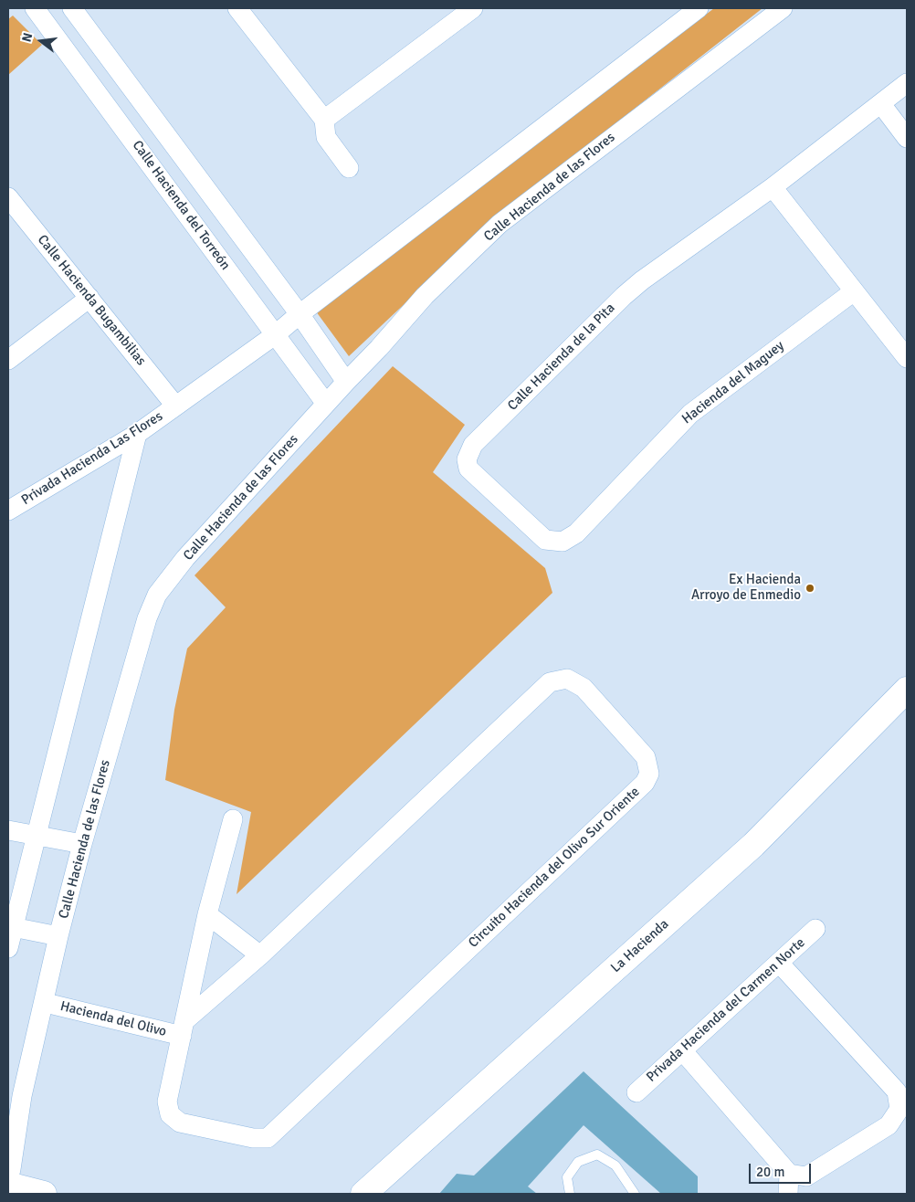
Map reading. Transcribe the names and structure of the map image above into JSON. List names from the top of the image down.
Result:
{
  "streets": {
    "street": [
      "Calle Hacienda de las Flores",
      "Calle Hacienda del Torreón",
      "Calle Hacienda Bugambilias",
      "Calle Hacienda de la Pita",
      "Hacienda del Maguey",
      "Privada Hacienda Las Flores",
      "Circuito Hacienda del Olivo Sur Oriente",
      "La Hacienda",
      "Privada Hacienda del Carmen Norte",
      "Hacienda del Olivo"
    ]
  },
  "crossings": [
    ["Calle Hacienda de las Flores", "Calle Hacienda del Torreón"],
    ["Calle Hacienda de las Flores", "Hacienda del Olivo"],
    ["Calle Hacienda Bugambilias", "Privada Hacienda Las Flores"],
    ["Calle Hacienda de la Pita", "Hacienda del Maguey"],
    ["Circuito Hacienda del Olivo Sur Oriente", "Hacienda del Olivo"]
  ],
  "places": ["Ex Hacienda Arroyo de Enmedio"],
  "scale_bar": "20 m",
  "north": "left"
}
